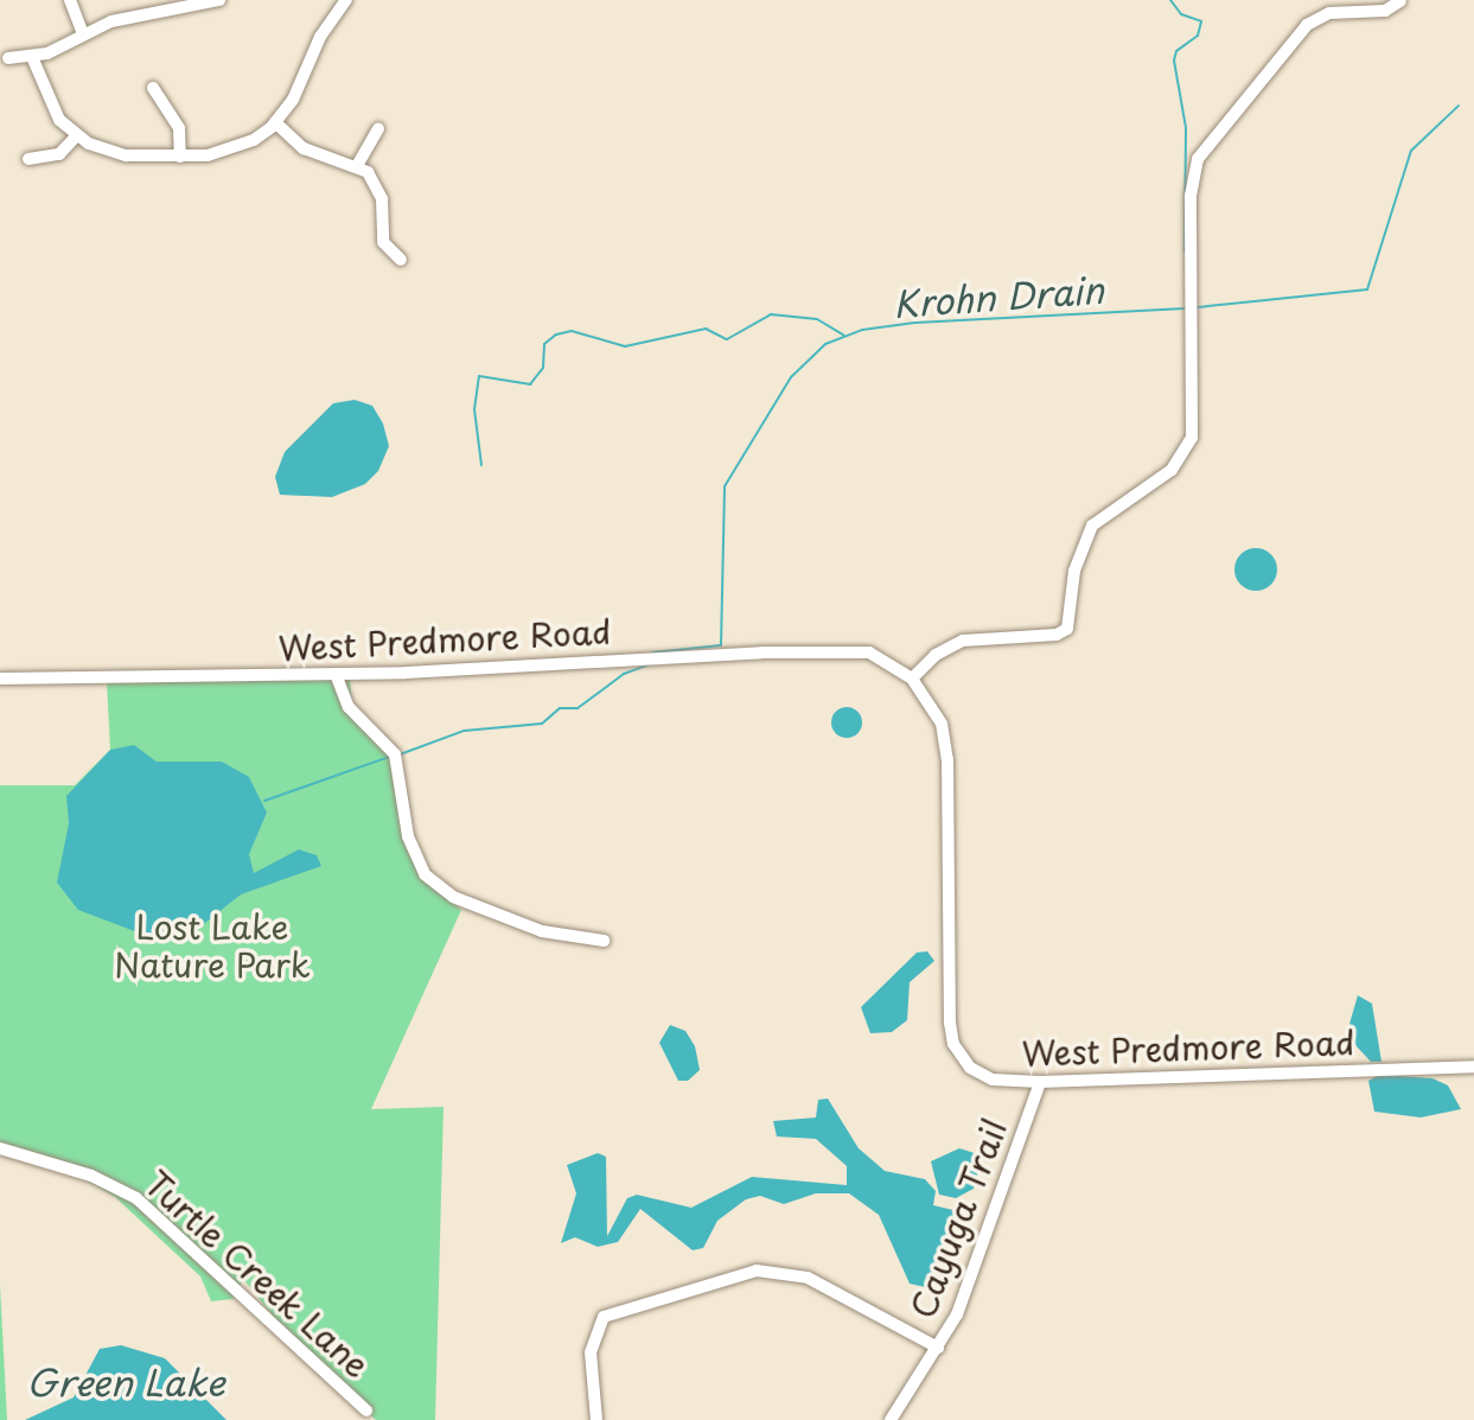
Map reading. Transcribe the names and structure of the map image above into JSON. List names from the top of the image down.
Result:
{
  "streets": {
    "street": ["West Predmore Road", "Cayuga Trail", "Turtle Creek Lane"]
  },
  "crossings": [
    ["West Predmore Road", "Cayuga Trail"]
  ],
  "water": ["Krohn Drain", "Green Lake"],
  "parks": ["Lost Lake Nature Park"]
}
